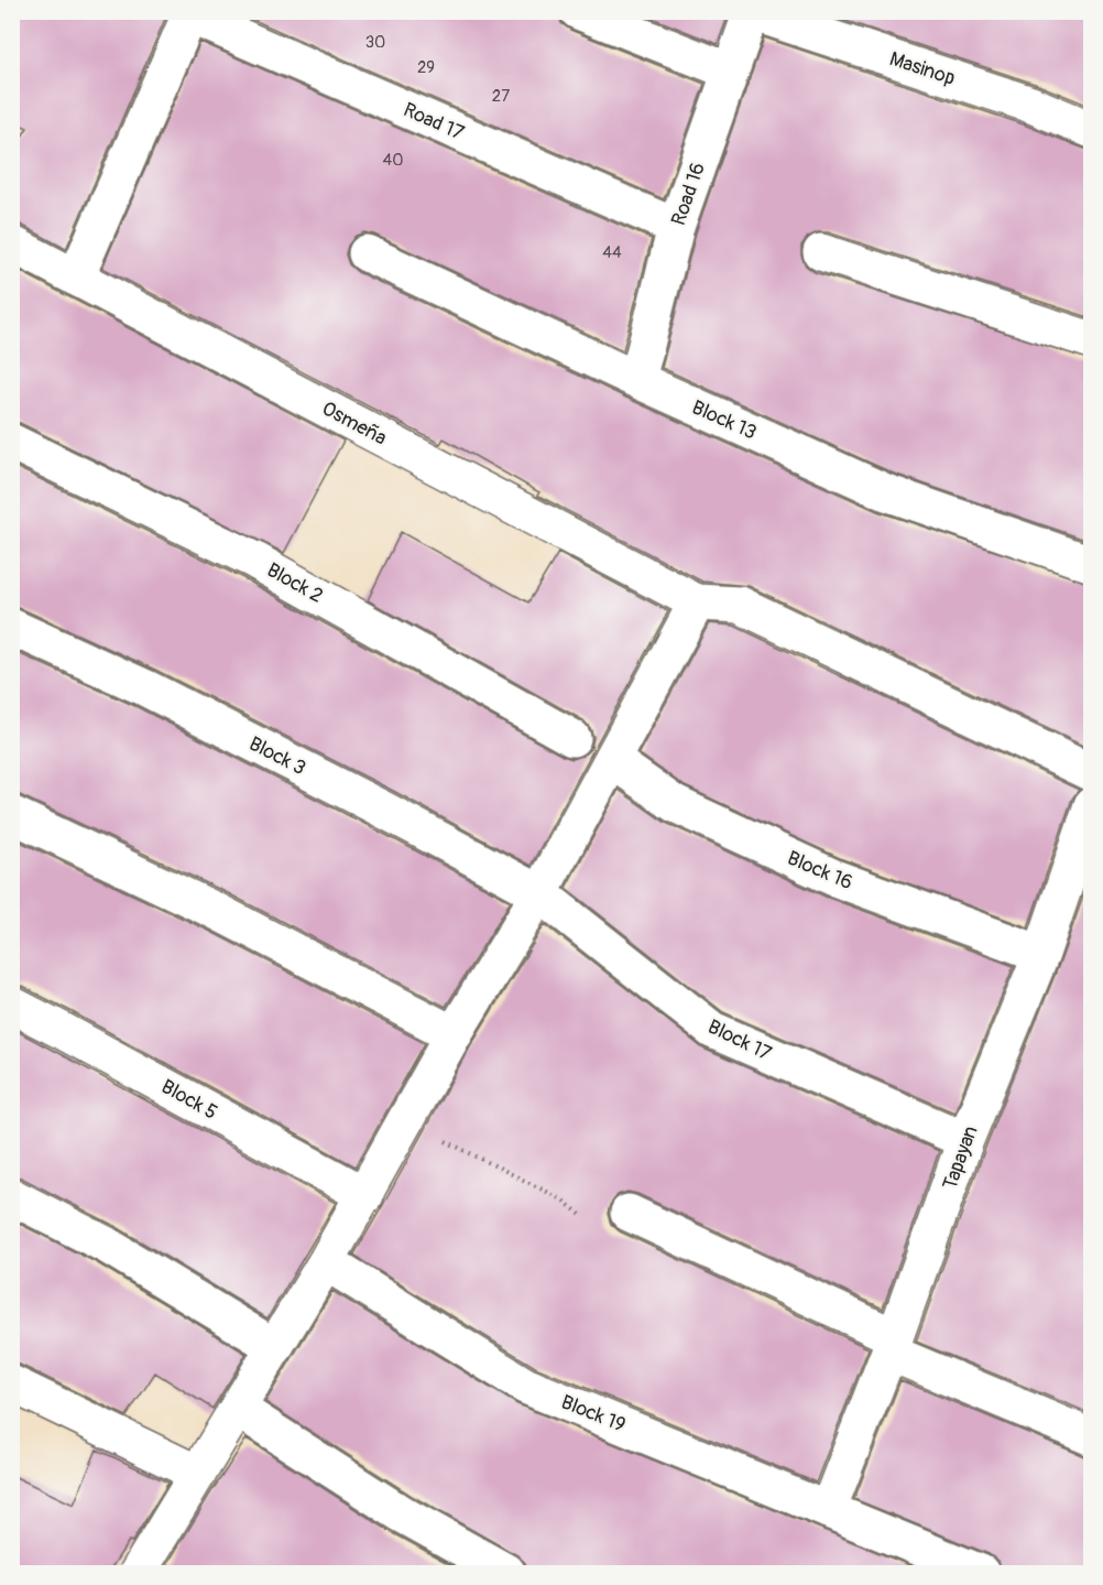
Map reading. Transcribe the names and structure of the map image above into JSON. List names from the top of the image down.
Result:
{
  "streets": {
    "street": [
      "Masinop",
      "Road 17",
      "Road 16",
      "Block 13",
      "Osmeña",
      "Block 2",
      "Block 3",
      "Block 16",
      "Block 17",
      "Block 5",
      "Tapayan",
      "Block 19"
    ]
  },
  "crossings": [
    ["Masinop", "Road 16"],
    ["Road 17", "Road 16"],
    ["Road 16", "Block 13"],
    ["Block 3", "Block 17"],
    ["Block 16", "Tapayan"],
    ["Block 17", "Tapayan"],
    ["Tapayan", "Block 19"]
  ],
  "house_numbers": [
    "30",
    "29",
    "27",
    "40",
    "44"
  ]
}
